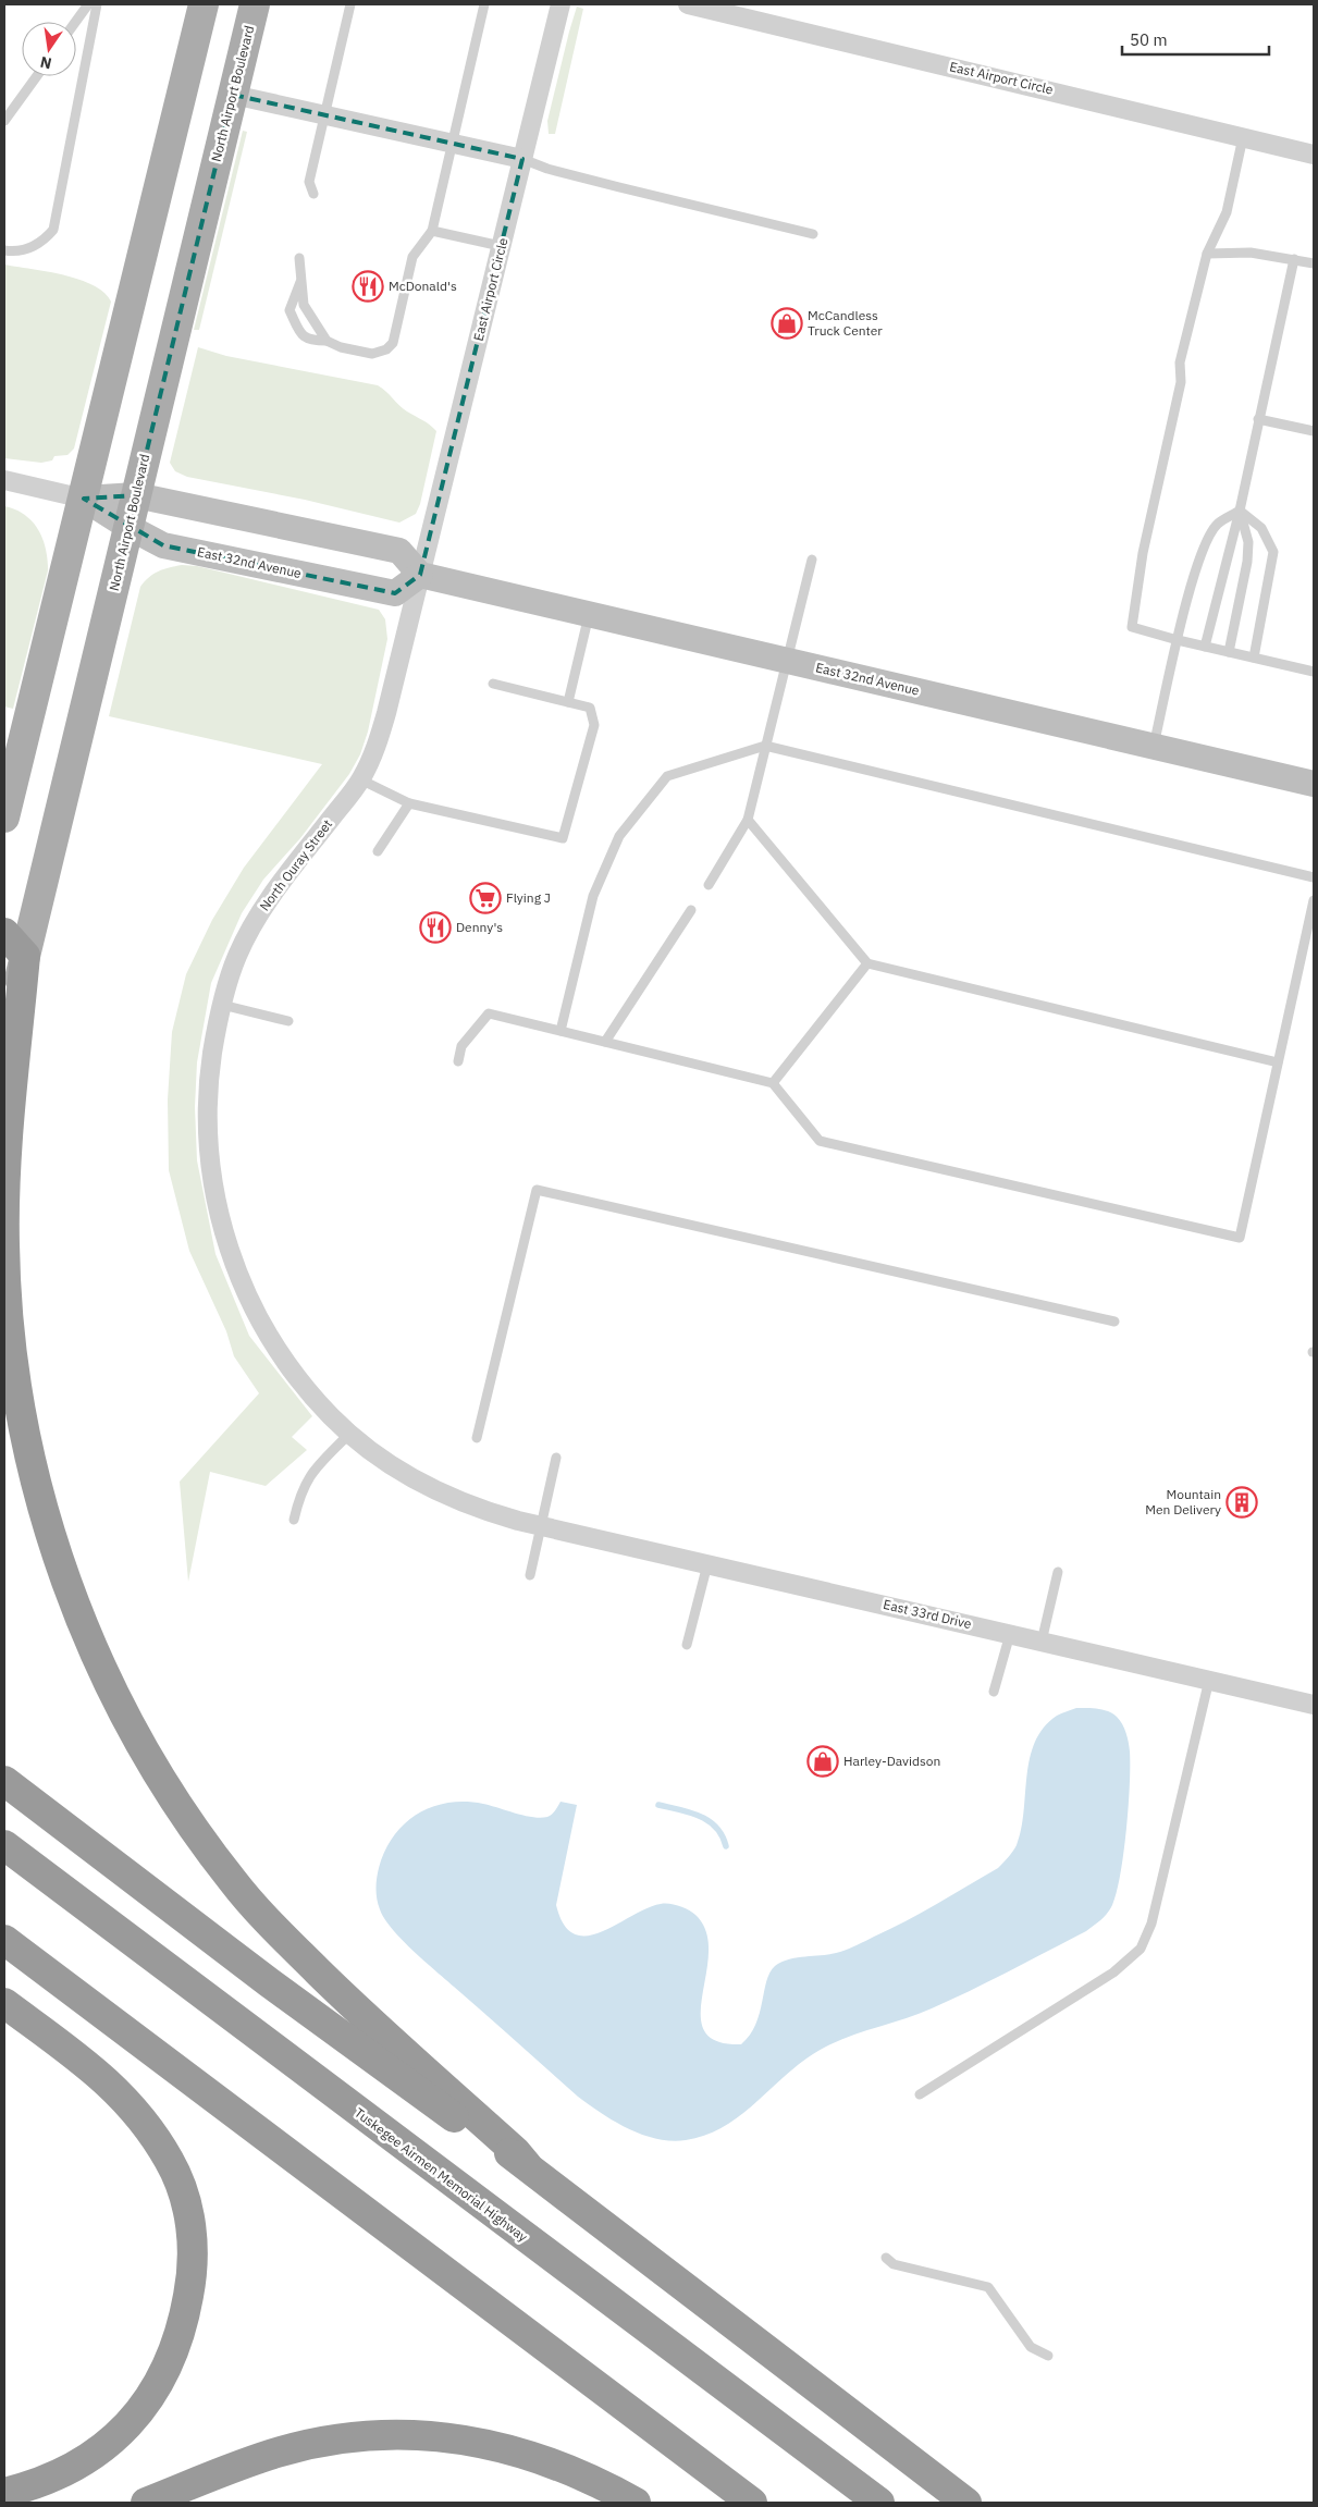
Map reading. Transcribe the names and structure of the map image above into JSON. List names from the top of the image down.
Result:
{
  "streets": {
    "highway": ["Tuskegee Airmen Memorial Highway"],
    "main road": ["North Airport Boulevard"],
    "street": [
      "East Airport Circle",
      "East 32nd Avenue",
      "North Ouray Street",
      "East 33rd Drive"
    ]
  },
  "crossings": [
    ["East Airport Circle", "East 32nd Avenue"],
    ["East Airport Circle", "North Ouray Street"],
    ["North Airport Boulevard", "East 32nd Avenue"],
    ["East 32nd Avenue", "North Ouray Street"],
    ["North Ouray Street", "East 33rd Drive"]
  ],
  "places": {
    "restaurant": ["McDonald's", "Denny's"],
    "shop": ["McCandless Truck Center", "Harley-Davidson"],
    "supermarket": ["Flying J"],
    "building": ["Mountain Men Delivery"]
  },
  "scale_bar": "50 m",
  "north": "bottom"
}
